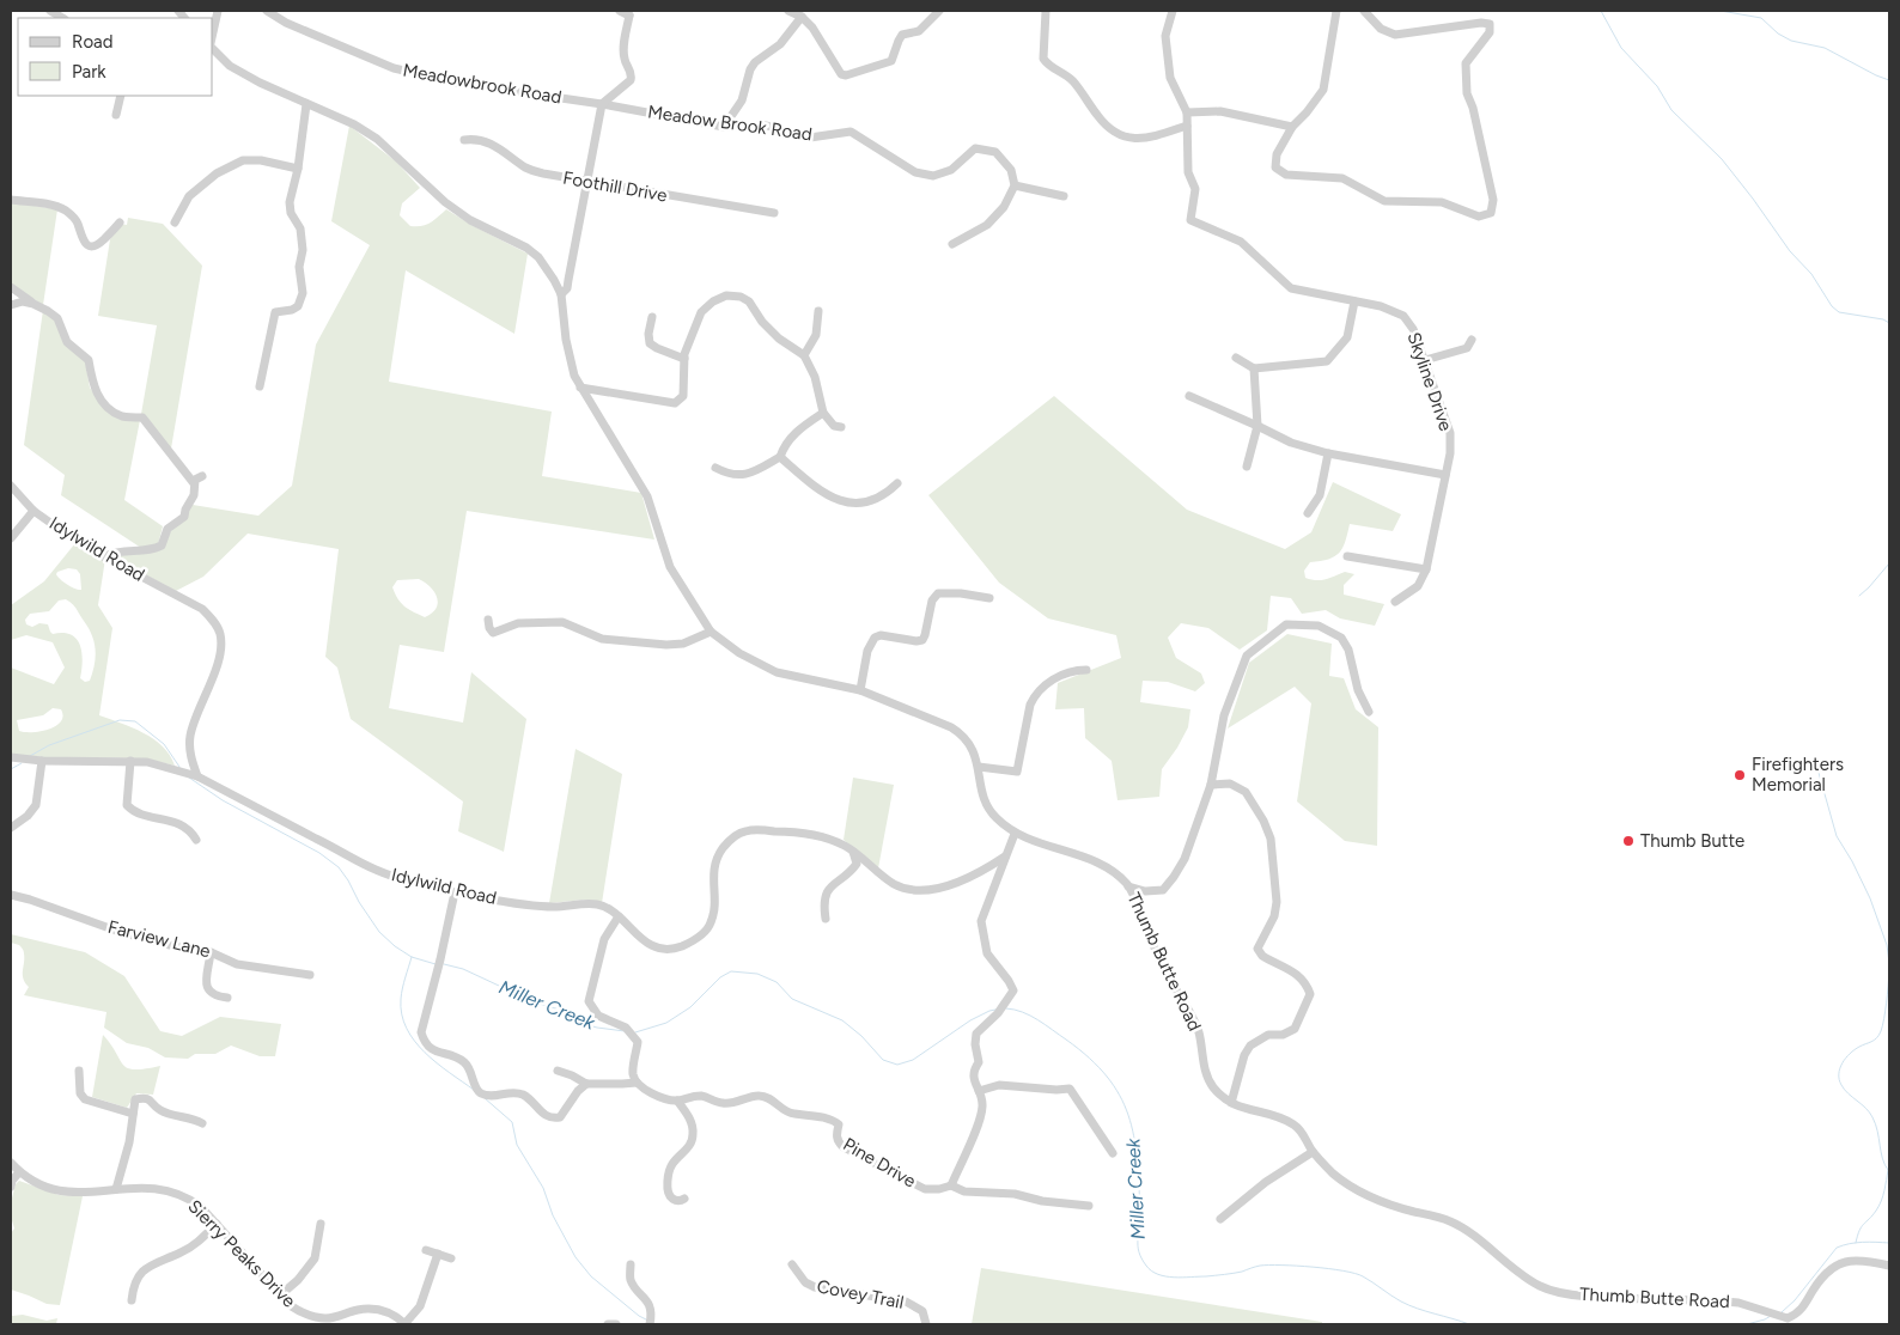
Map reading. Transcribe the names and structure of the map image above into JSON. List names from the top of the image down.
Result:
{
  "streets": {
    "street": [
      "Meadowbrook Road",
      "Meadow Brook Road",
      "Foothill Drive",
      "Skyline Drive",
      "Idylwild Road",
      "Farview Lane",
      "Thumb Butte Road",
      "Pine Drive",
      "Sierry Peaks Drive",
      "Covey Trail"
    ]
  },
  "crossings": [
    ["Meadowbrook Road", "Meadow Brook Road"]
  ],
  "water": ["Miller Creek"],
  "places": ["Firefighters Memorial", "Thumb Butte"],
  "legend": ["Road", "Park"]
}
